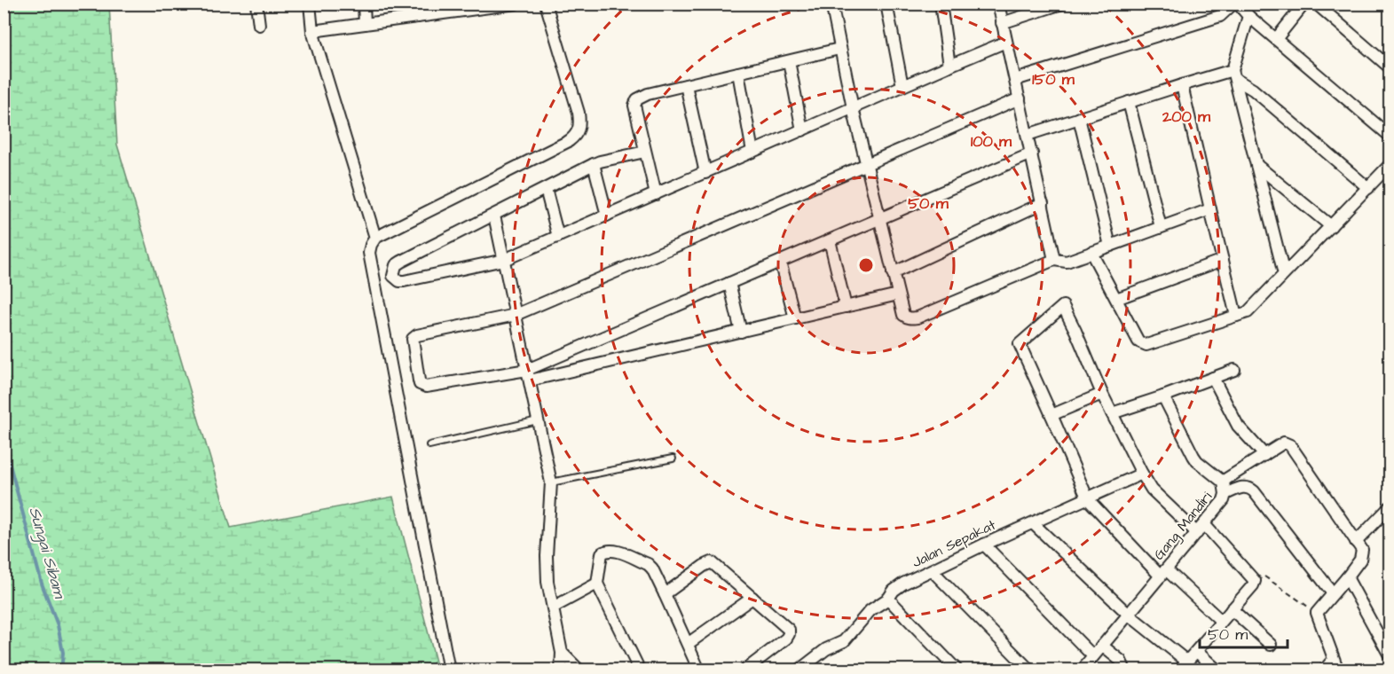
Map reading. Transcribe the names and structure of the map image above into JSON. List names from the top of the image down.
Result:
{
  "streets": {
    "street": ["Gang Mandiri", "Jalan Sepakat"]
  },
  "water": ["Sungai Sibam"],
  "scale_bar": "50 m",
  "rings": [
    "150 m",
    "200 m",
    "100 m",
    "50 m"
  ]
}
